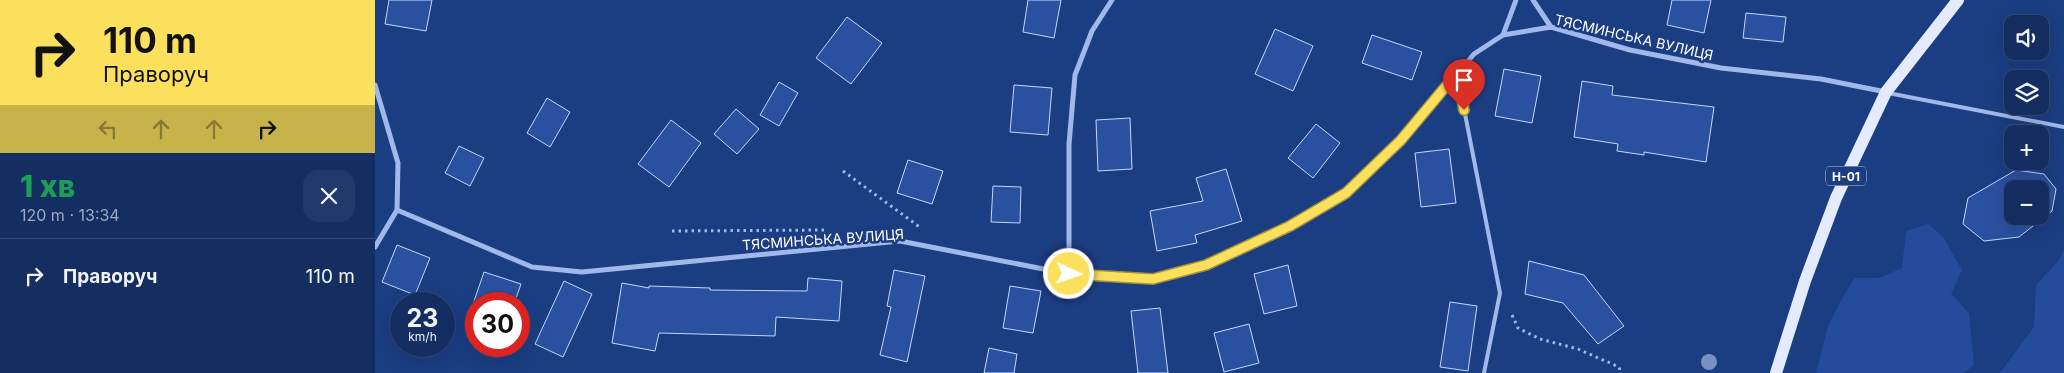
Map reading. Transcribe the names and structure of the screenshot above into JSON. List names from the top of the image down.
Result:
{
  "streets": {
    "main road": ["Н-01"],
    "street": ["ТЯСМИНСЬКА ВУЛИЦЯ"]
  },
  "crossings": [
    ["ТЯСМИНСЬКА ВУЛИЦЯ", "Н-01"]
  ],
  "page": {
    "turn": ["110 m", "Праворуч"],
    "map_buttons": ["+", "−"],
    "heading": ["1 хв", "120 m · 13:34"],
    "list": [
      {
        "name": "Праворуч",
        "value": "110 m"
      }
    ],
    "speed": "23 km/h",
    "limit": "30"
  }
}
